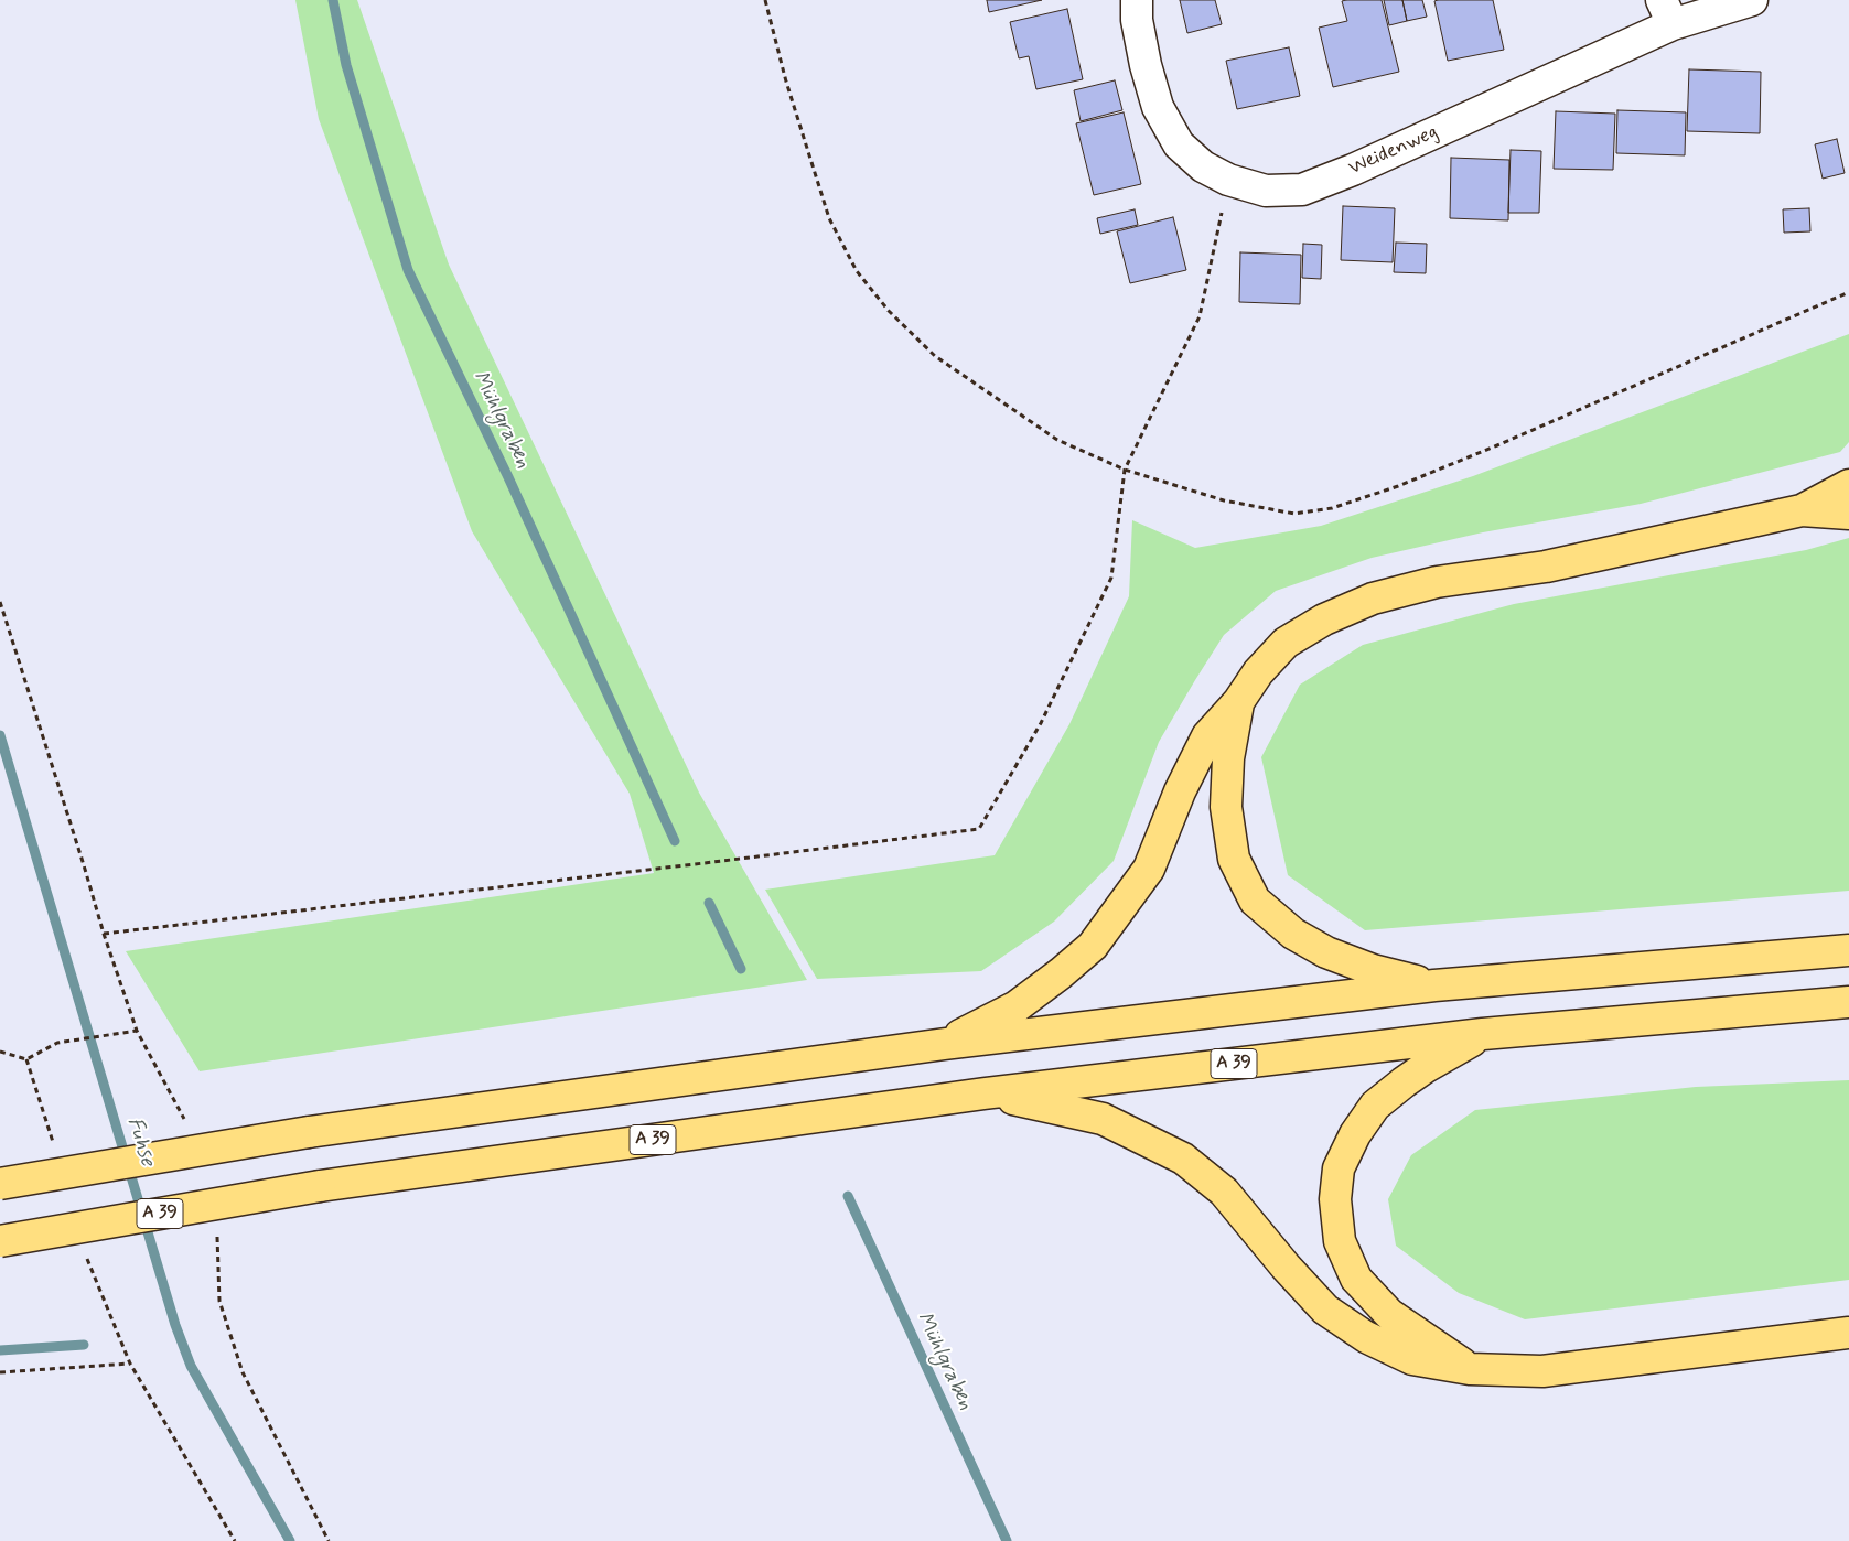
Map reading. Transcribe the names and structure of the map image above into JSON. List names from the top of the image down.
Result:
{
  "streets": {
    "highway": ["A 39"],
    "street": ["Weidenweg"]
  },
  "water": ["Mühlgraben", "Fuhse"]
}
